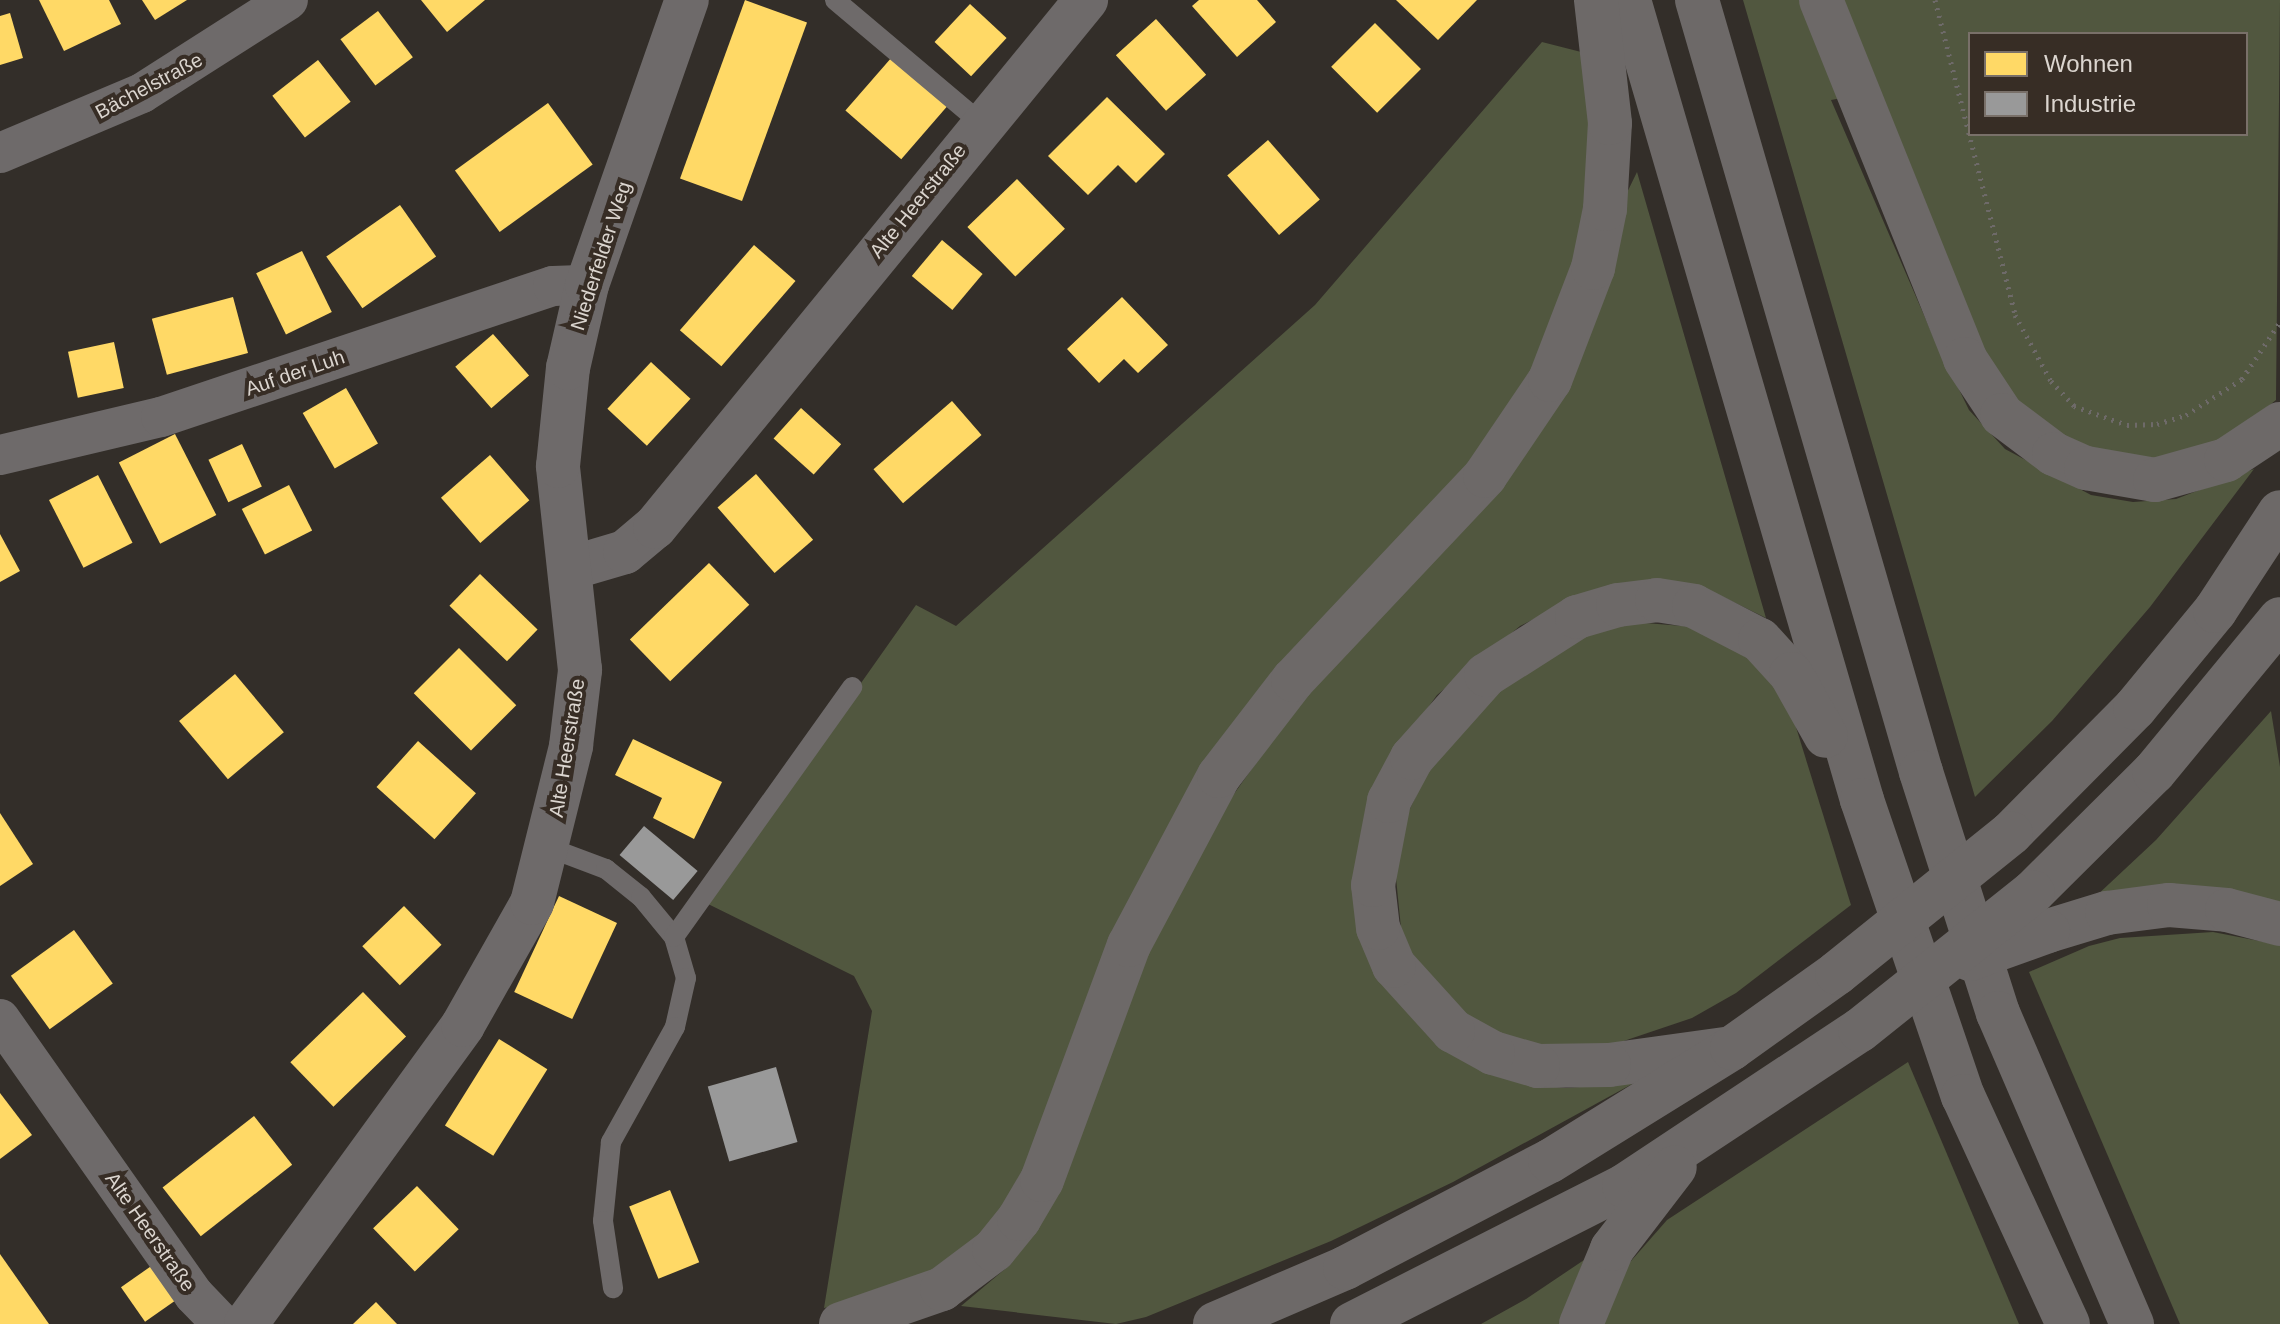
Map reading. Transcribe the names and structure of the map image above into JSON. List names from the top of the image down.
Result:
{
  "streets": {
    "street": [
      "Bächelstraße",
      "Alte Heerstraße",
      "Niederfelder Weg",
      "Auf der Luh"
    ]
  },
  "crossings": [
    ["Alte Heerstraße", "Niederfelder Weg"],
    ["Niederfelder Weg", "Auf der Luh"]
  ],
  "legend": ["Wohnen", "Industrie"]
}
